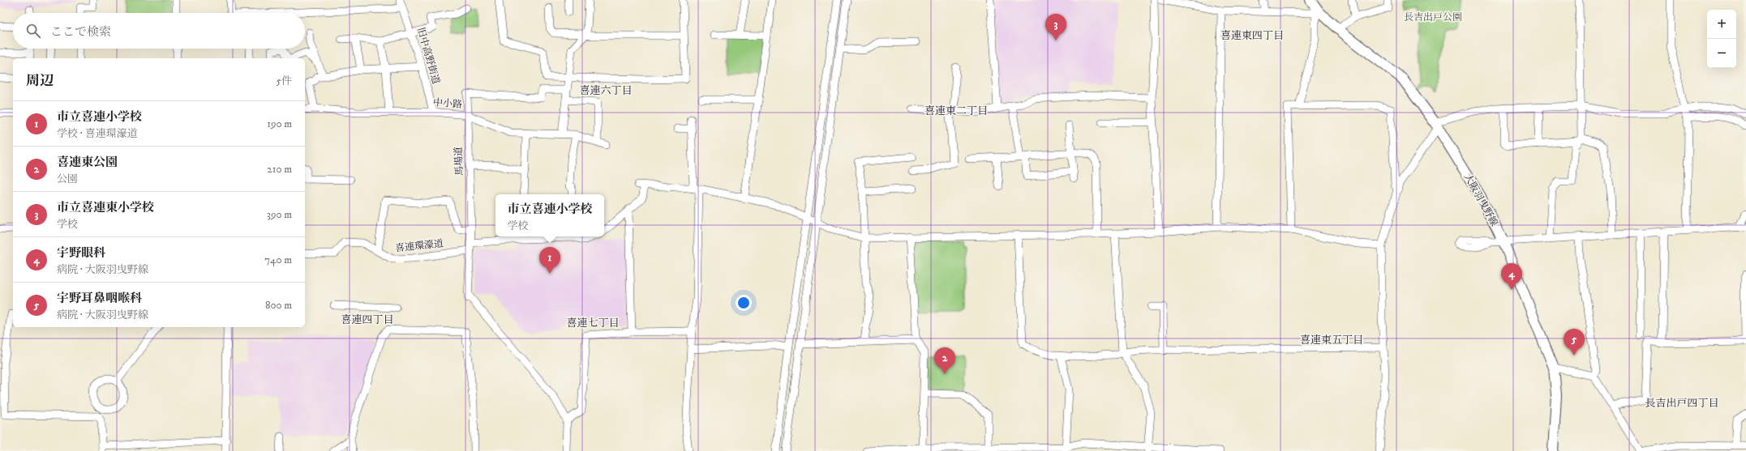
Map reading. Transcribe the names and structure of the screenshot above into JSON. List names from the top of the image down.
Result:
{
  "streets": {
    "main road": ["大阪羽曳野線"],
    "street": [
      "旧中高野街道",
      "中小路",
      "馬場道",
      "喜連環濠道"
    ]
  },
  "crossings": [
    ["旧中高野街道", "中小路"],
    ["中小路", "馬場道"],
    ["馬場道", "喜連環濠道"]
  ],
  "districts": [
    "喜連東四丁目",
    "喜連六丁目",
    "喜連東二丁目",
    "喜連四丁目",
    "喜連七丁目",
    "喜連東五丁目",
    "長吉出戸四丁目"
  ],
  "parks": ["長吉出戸公園"],
  "page": {
    "map_buttons": ["+", "−"],
    "search": "ここで検索",
    "pins": [
      "3",
      "1",
      "4",
      "5",
      "2"
    ],
    "heading": ["周辺", "5件"],
    "list": [
      {
        "mark": "1",
        "name": "市立喜連小学校",
        "note": "学校 · 喜連環濠道",
        "value": "190 m"
      },
      {
        "mark": "2",
        "name": "喜連東公園",
        "note": "公園",
        "value": "210 m"
      },
      {
        "mark": "3",
        "name": "市立喜連東小学校",
        "note": "学校",
        "value": "390 m"
      },
      {
        "mark": "4",
        "name": "宇野眼科",
        "note": "病院 · 大阪羽曳野線",
        "value": "740 m"
      },
      {
        "mark": "5",
        "name": "宇野耳鼻咽喉科",
        "note": "病院 · 大阪羽曳野線",
        "value": "800 m"
      }
    ],
    "popup": ["市立喜連小学校", "学校"]
  }
}
